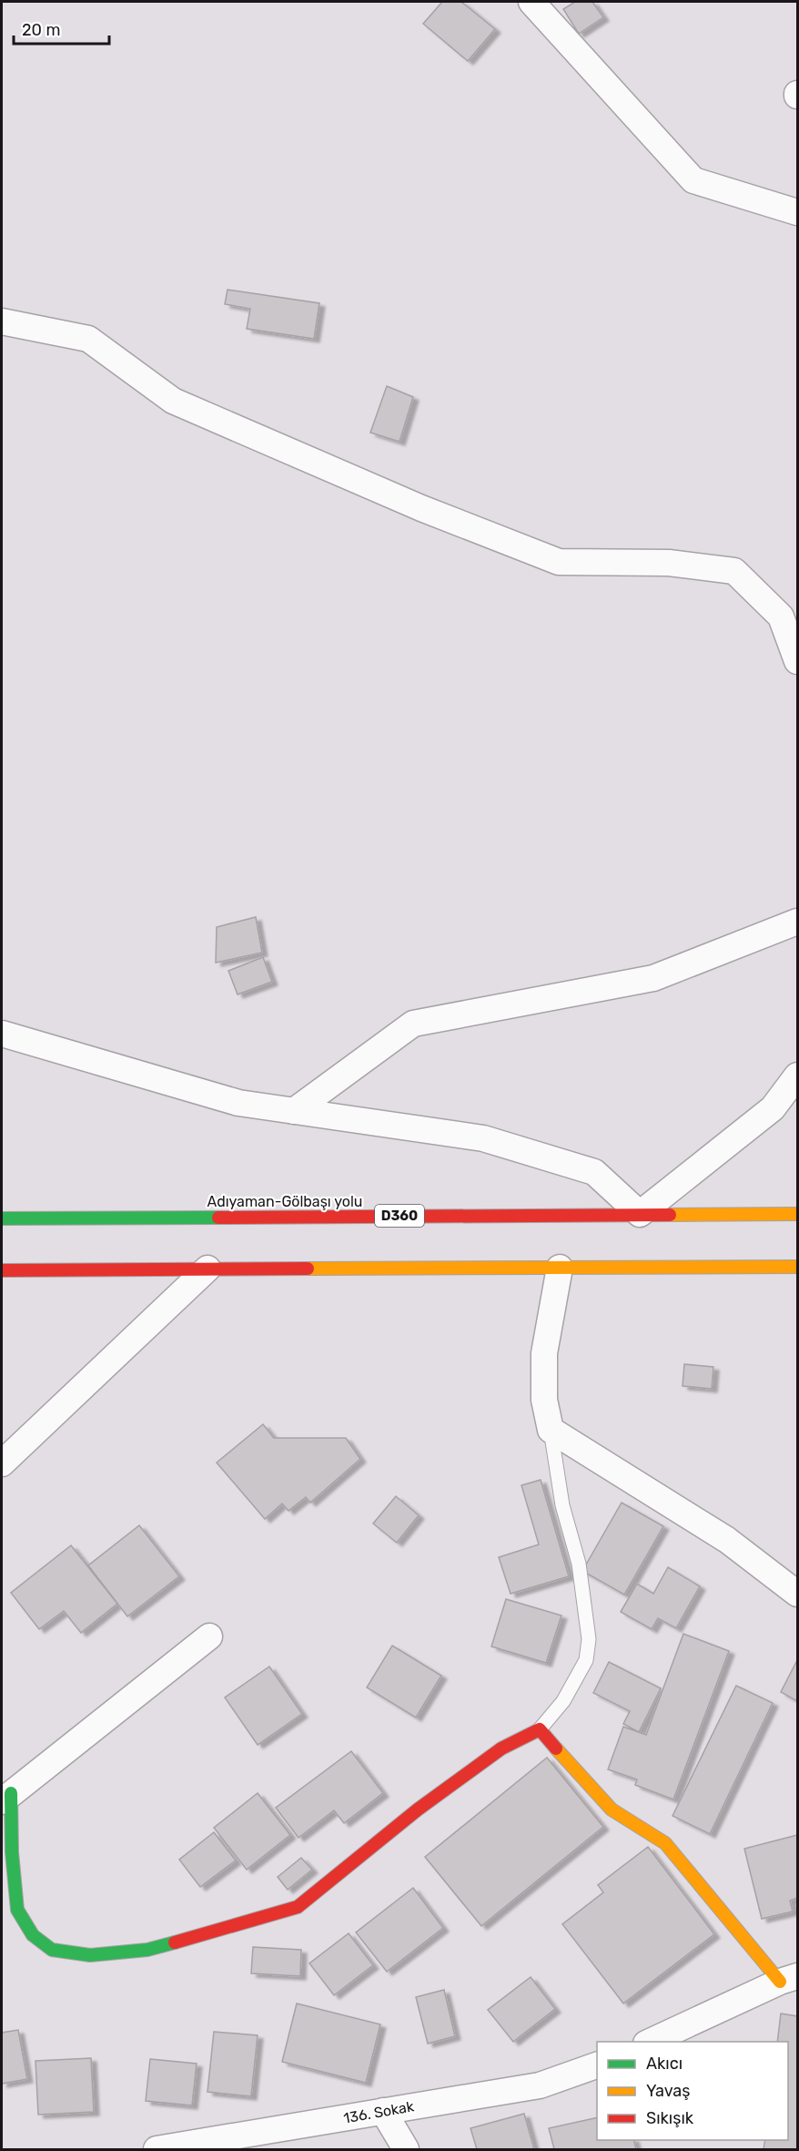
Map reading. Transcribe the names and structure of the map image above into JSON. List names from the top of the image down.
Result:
{
  "streets": {
    "main road": ["Adıyaman-Gölbaşı yolu", "D360"],
    "street": ["136. Sokak"]
  },
  "legend": ["Akıcı", "Yavaş", "Sıkışık"],
  "scale_bar": "20 m"
}
